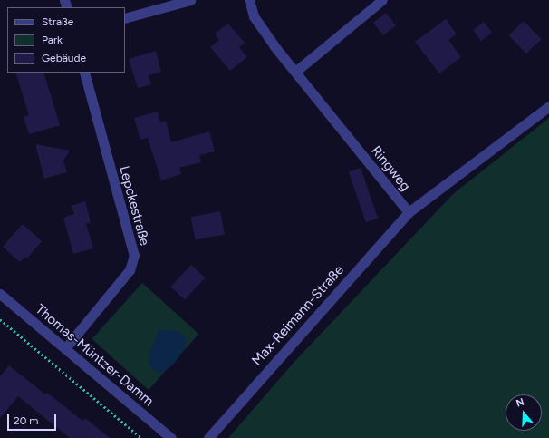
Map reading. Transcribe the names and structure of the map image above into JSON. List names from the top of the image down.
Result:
{
  "streets": {
    "street": [
      "Ringweg",
      "Lepckestraße",
      "Max-Reimann-Straße",
      "Thomas-Müntzer-Damm"
    ]
  },
  "crossings": [
    ["Ringweg", "Max-Reimann-Straße"],
    ["Lepckestraße", "Thomas-Müntzer-Damm"]
  ],
  "legend": ["Straße", "Park", "Gebäude"],
  "scale_bar": "20 m",
  "north": "top"
}
